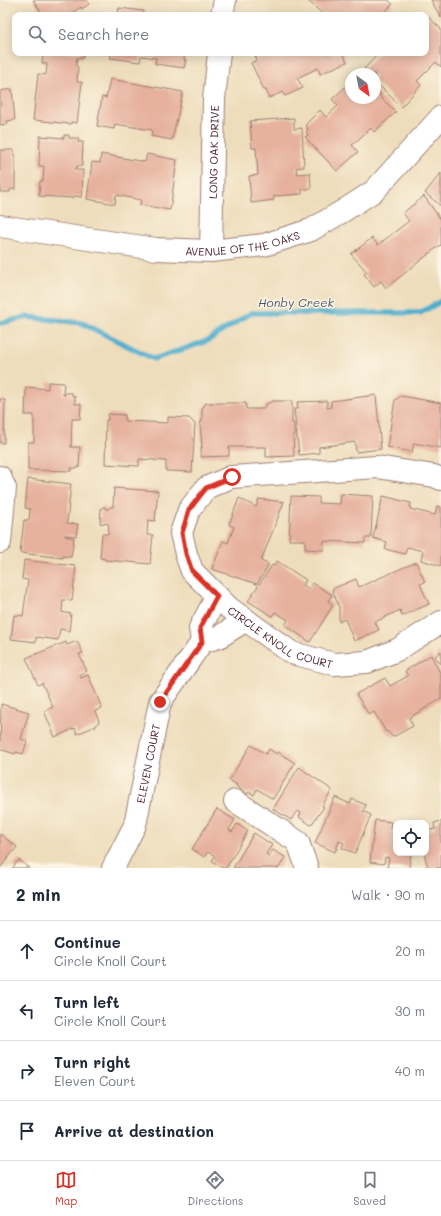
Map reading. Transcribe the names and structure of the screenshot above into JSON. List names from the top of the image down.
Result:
{
  "streets": {
    "street": [
      "LONG OAK DRIVE",
      "AVENUE OF THE OAKS",
      "CIRCLE KNOLL COURT",
      "ELEVEN COURT"
    ]
  },
  "crossings": [
    ["LONG OAK DRIVE", "AVENUE OF THE OAKS"]
  ],
  "water": ["Honby Creek"],
  "north": "bottom right",
  "page": {
    "search": "Search here",
    "heading": ["2 min", "Walk · 90 m"],
    "list": [
      ["Continue", "Circle Knoll Court", "20 m"],
      ["Turn left", "Circle Knoll Court", "30 m"],
      ["Turn right", "Eleven Court", "40 m"],
      "Arrive at destination"
    ],
    "nav": ["Map", "Directions", "Saved"]
  }
}
